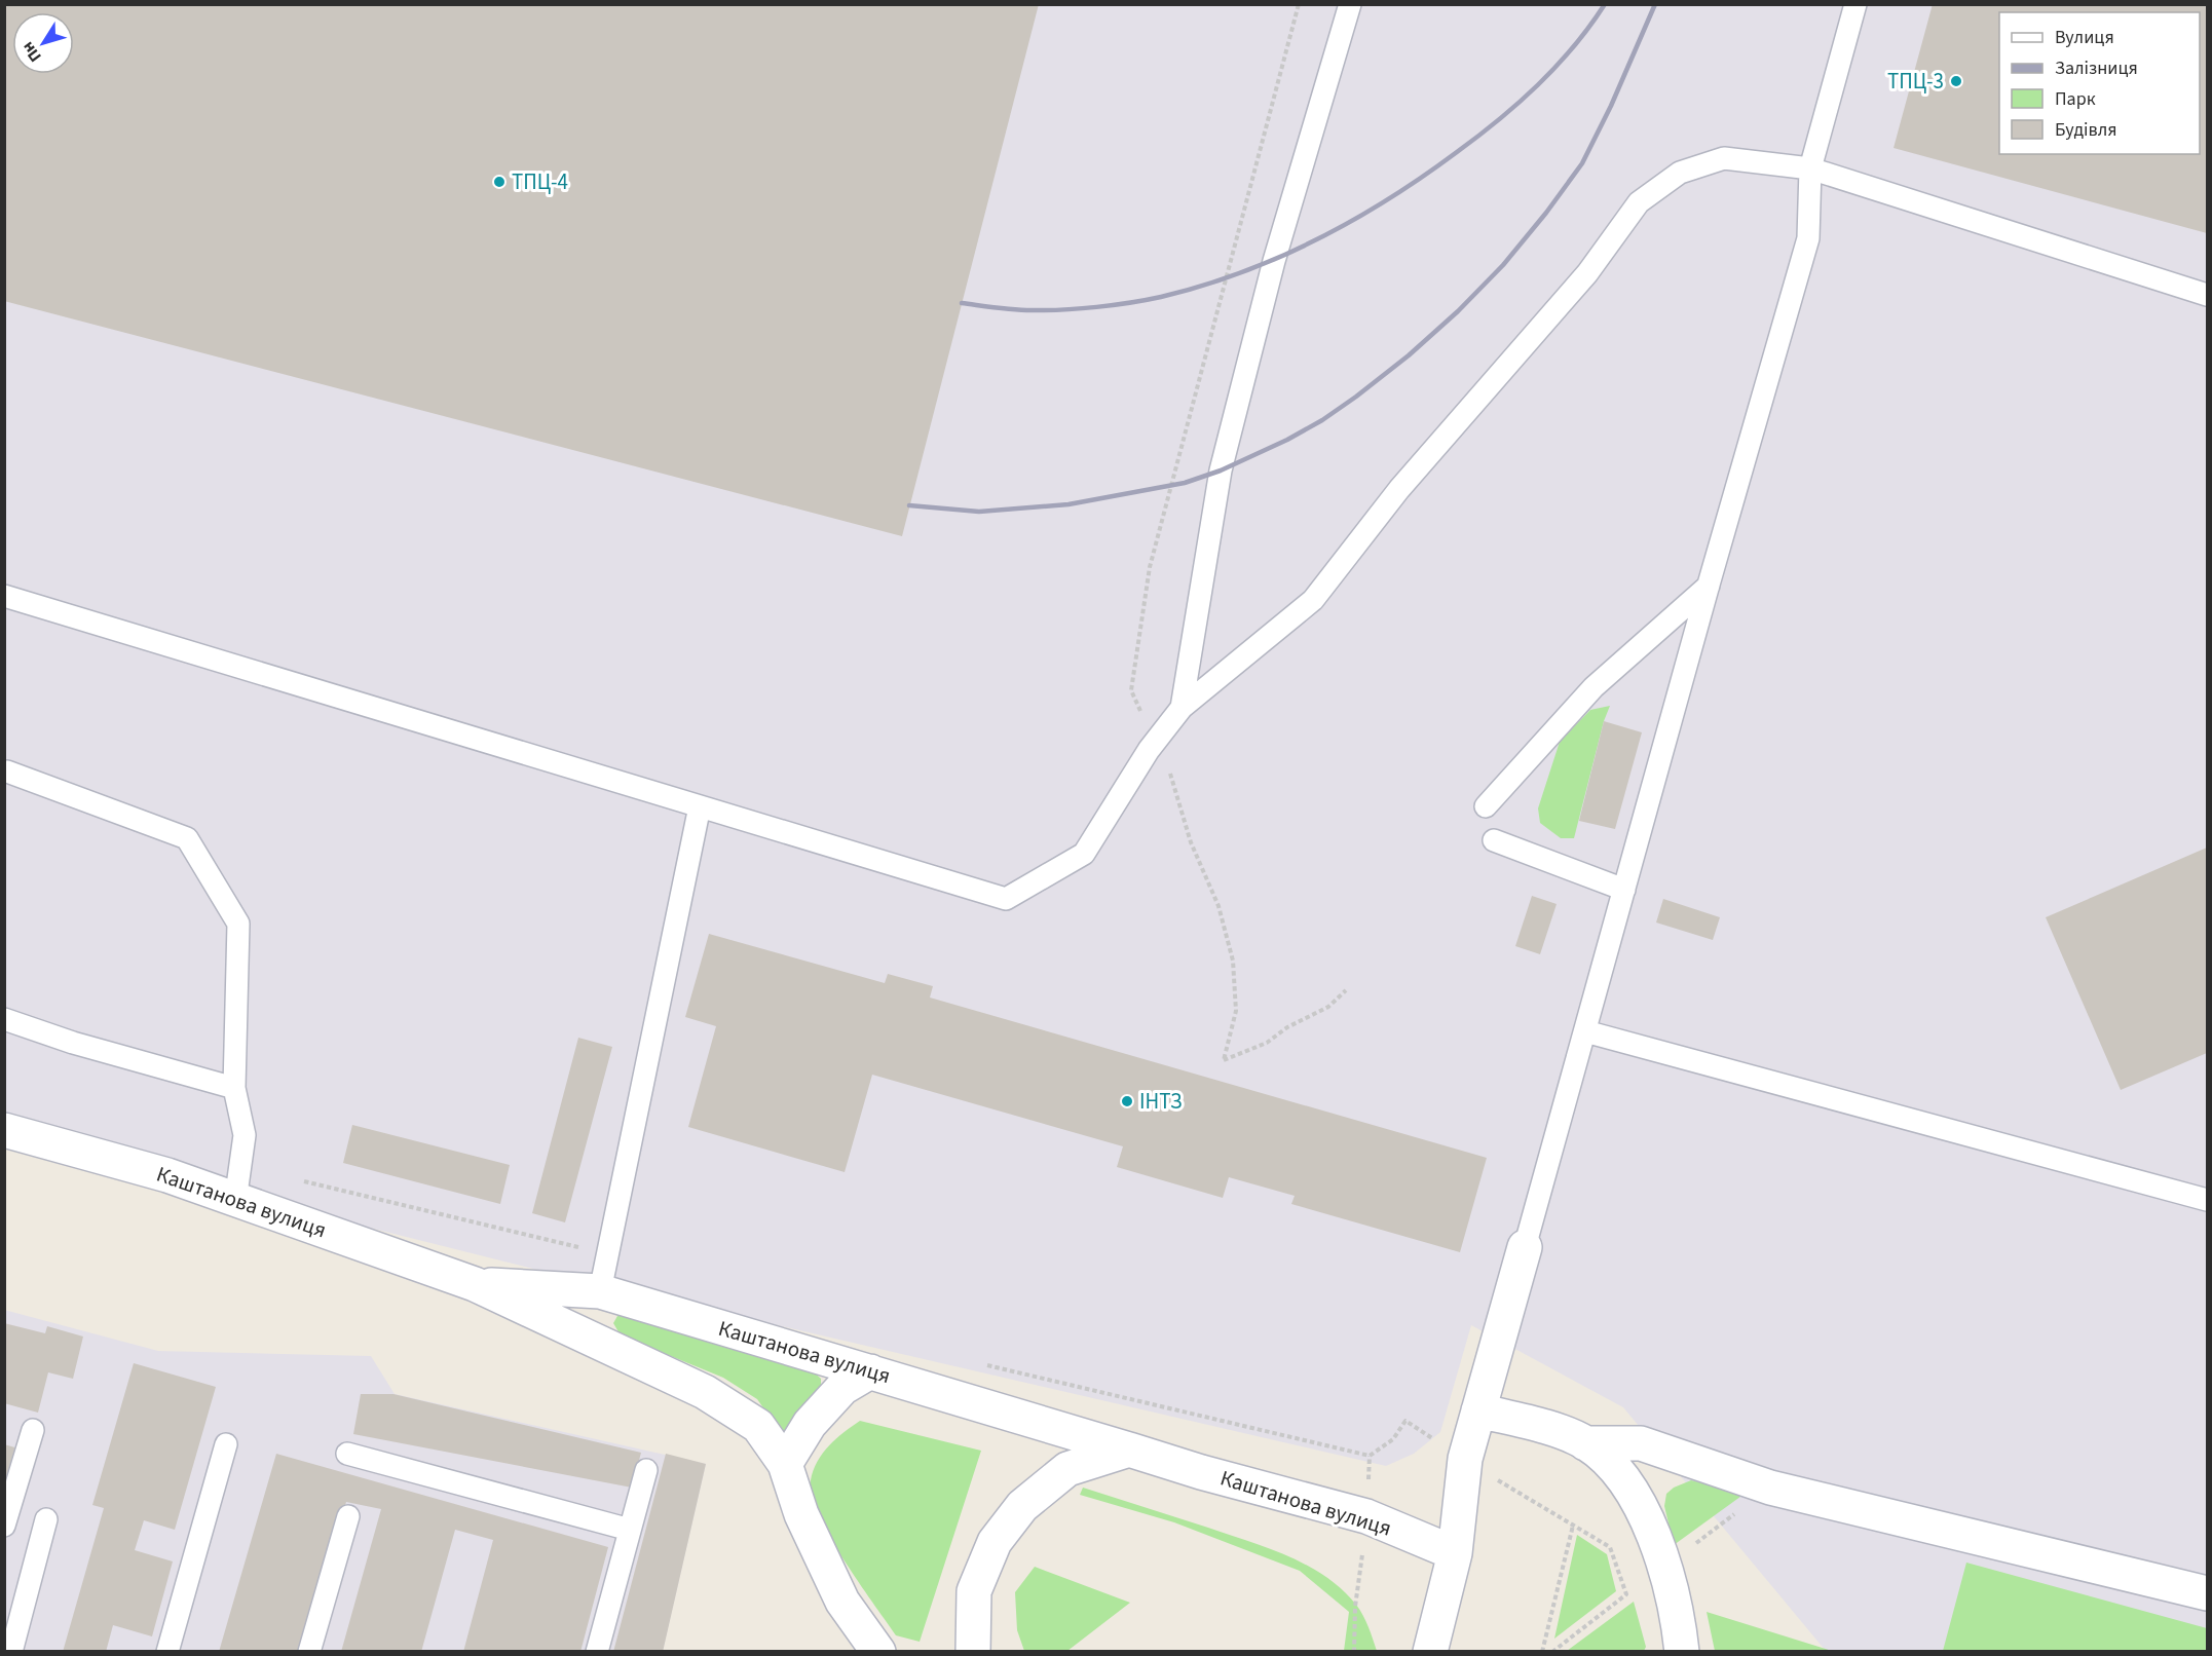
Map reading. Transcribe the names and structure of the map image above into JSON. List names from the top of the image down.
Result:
{
  "streets": {
    "street": ["Каштанова вулиця"]
  },
  "places": ["ТПЦ-3", "ТПЦ-4", "ІНТЗ"],
  "legend": [
    "Вулиця",
    "Залізниця",
    "Парк",
    "Будівля"
  ],
  "north": "bottom left"
}
